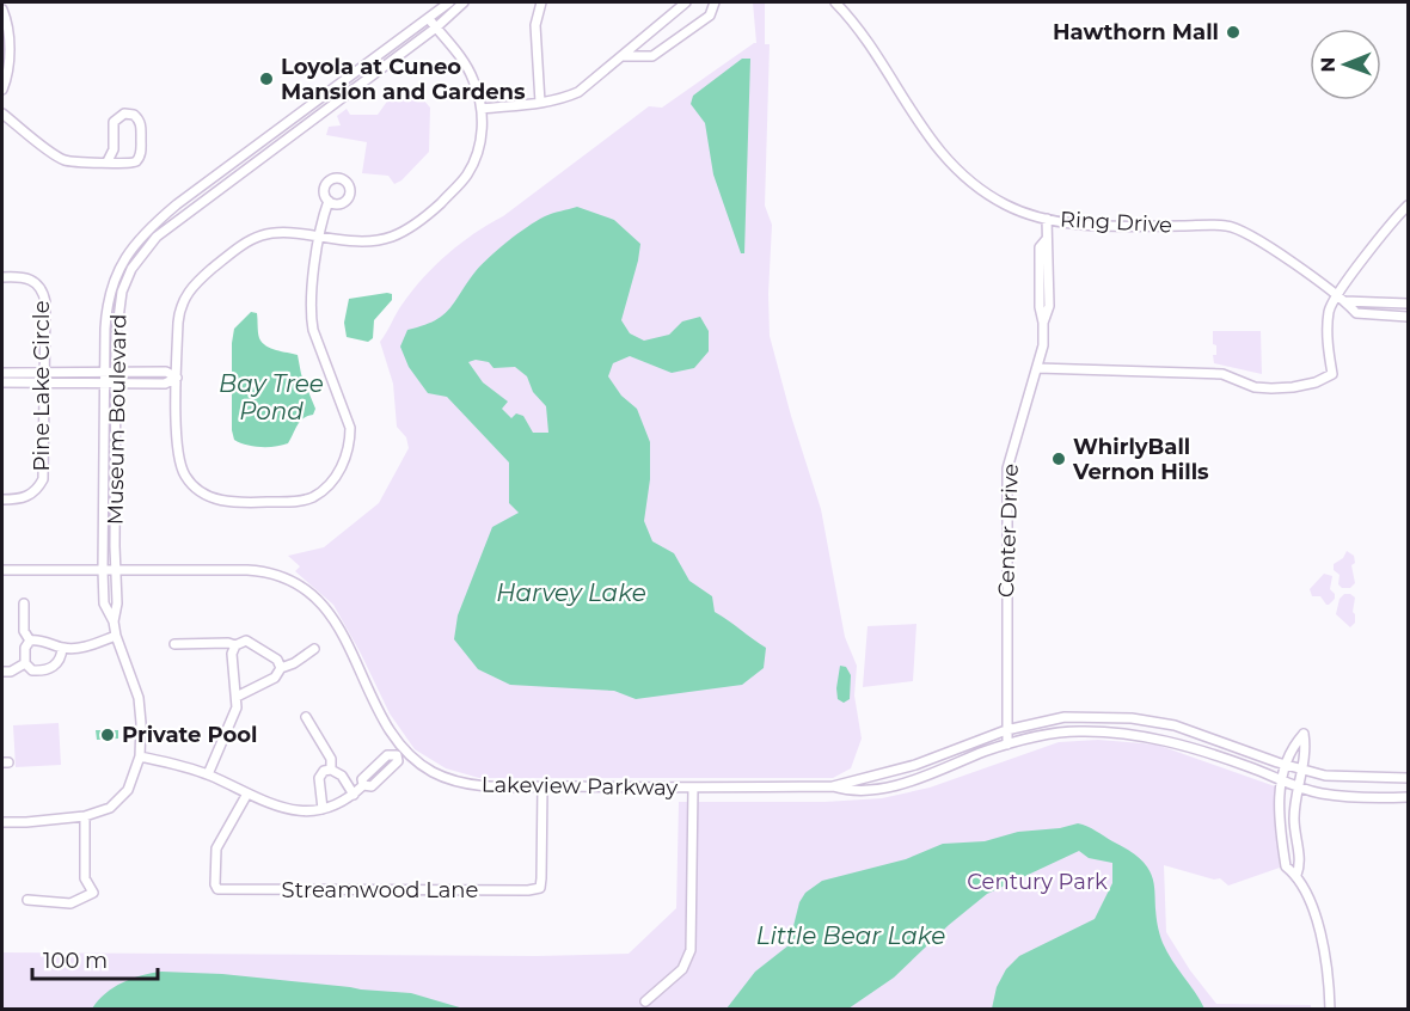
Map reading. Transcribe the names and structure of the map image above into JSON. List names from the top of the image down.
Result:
{
  "streets": {
    "street": [
      "Ring Drive",
      "Pine Lake Circle",
      "Museum Boulevard",
      "Center Drive",
      "Lakeview Parkway",
      "Streamwood Lane"
    ]
  },
  "crossings": [
    ["Ring Drive", "Center Drive"],
    ["Museum Boulevard", "Lakeview Parkway"],
    ["Center Drive", "Lakeview Parkway"],
    ["Lakeview Parkway", "Streamwood Lane"]
  ],
  "water": ["Bay Tree Pond", "Harvey Lake", "Little Bear Lake"],
  "parks": ["Century Park"],
  "places": [
    "Hawthorn Mall",
    "Loyola at Cuneo Mansion and Gardens",
    "WhirlyBall Vernon Hills",
    "Private Pool"
  ],
  "scale_bar": "100 m",
  "north": "left"
}
